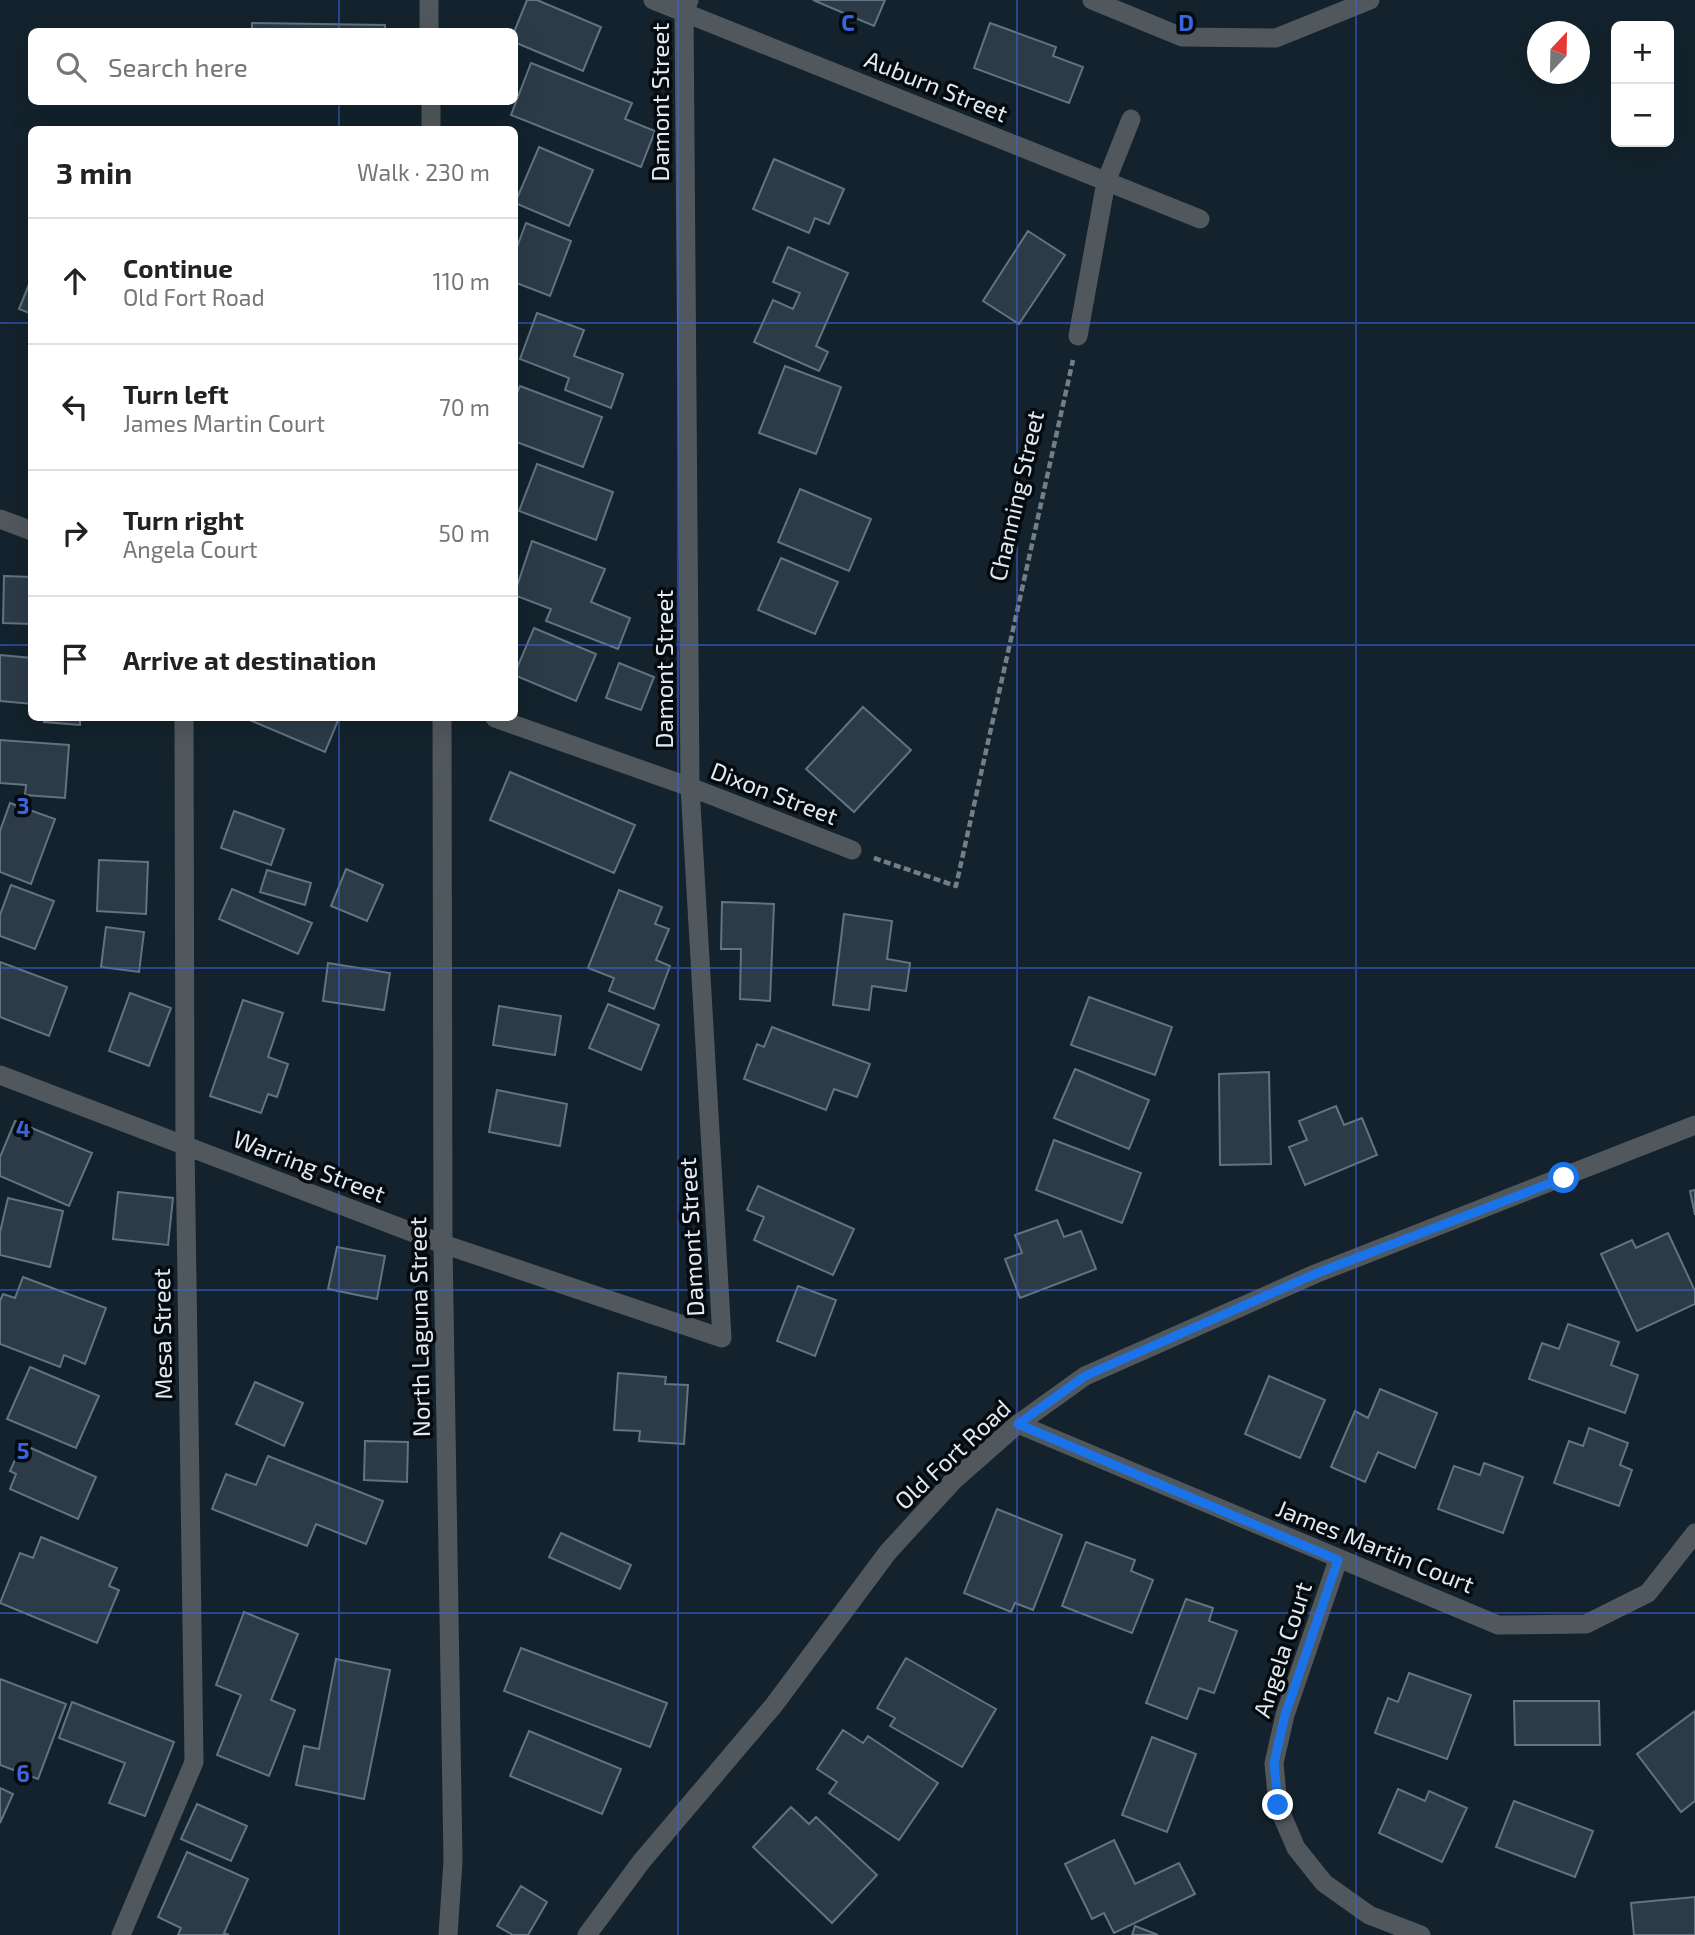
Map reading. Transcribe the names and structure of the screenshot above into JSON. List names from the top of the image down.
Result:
{
  "streets": {
    "street": [
      "Auburn Street",
      "Damont Street",
      "Dixon Street",
      "Warring Street",
      "North Laguna Street",
      "Mesa Street",
      "Old Fort Road",
      "James Martin Court",
      "Angela Court"
    ],
    "path": ["Channing Street"]
  },
  "crossings": [
    ["Auburn Street", "Damont Street"],
    ["Damont Street", "Dixon Street"],
    ["Damont Street", "Warring Street"],
    ["Channing Street", "Dixon Street"],
    ["Warring Street", "North Laguna Street"],
    ["Warring Street", "Mesa Street"],
    ["Old Fort Road", "James Martin Court"],
    ["James Martin Court", "Angela Court"]
  ],
  "north": "top",
  "page": {
    "map_buttons": ["+", "−"],
    "search": "Search here",
    "heading": ["3 min", "Walk · 230 m"],
    "list": [
      ["Continue", "Old Fort Road", "110 m"],
      ["Turn left", "James Martin Court", "70 m"],
      ["Turn right", "Angela Court", "50 m"],
      "Arrive at destination"
    ]
  },
  "grid": {
    "columns": ["C", "D"],
    "rows": [
      "3",
      "4",
      "5",
      "6"
    ]
  }
}
